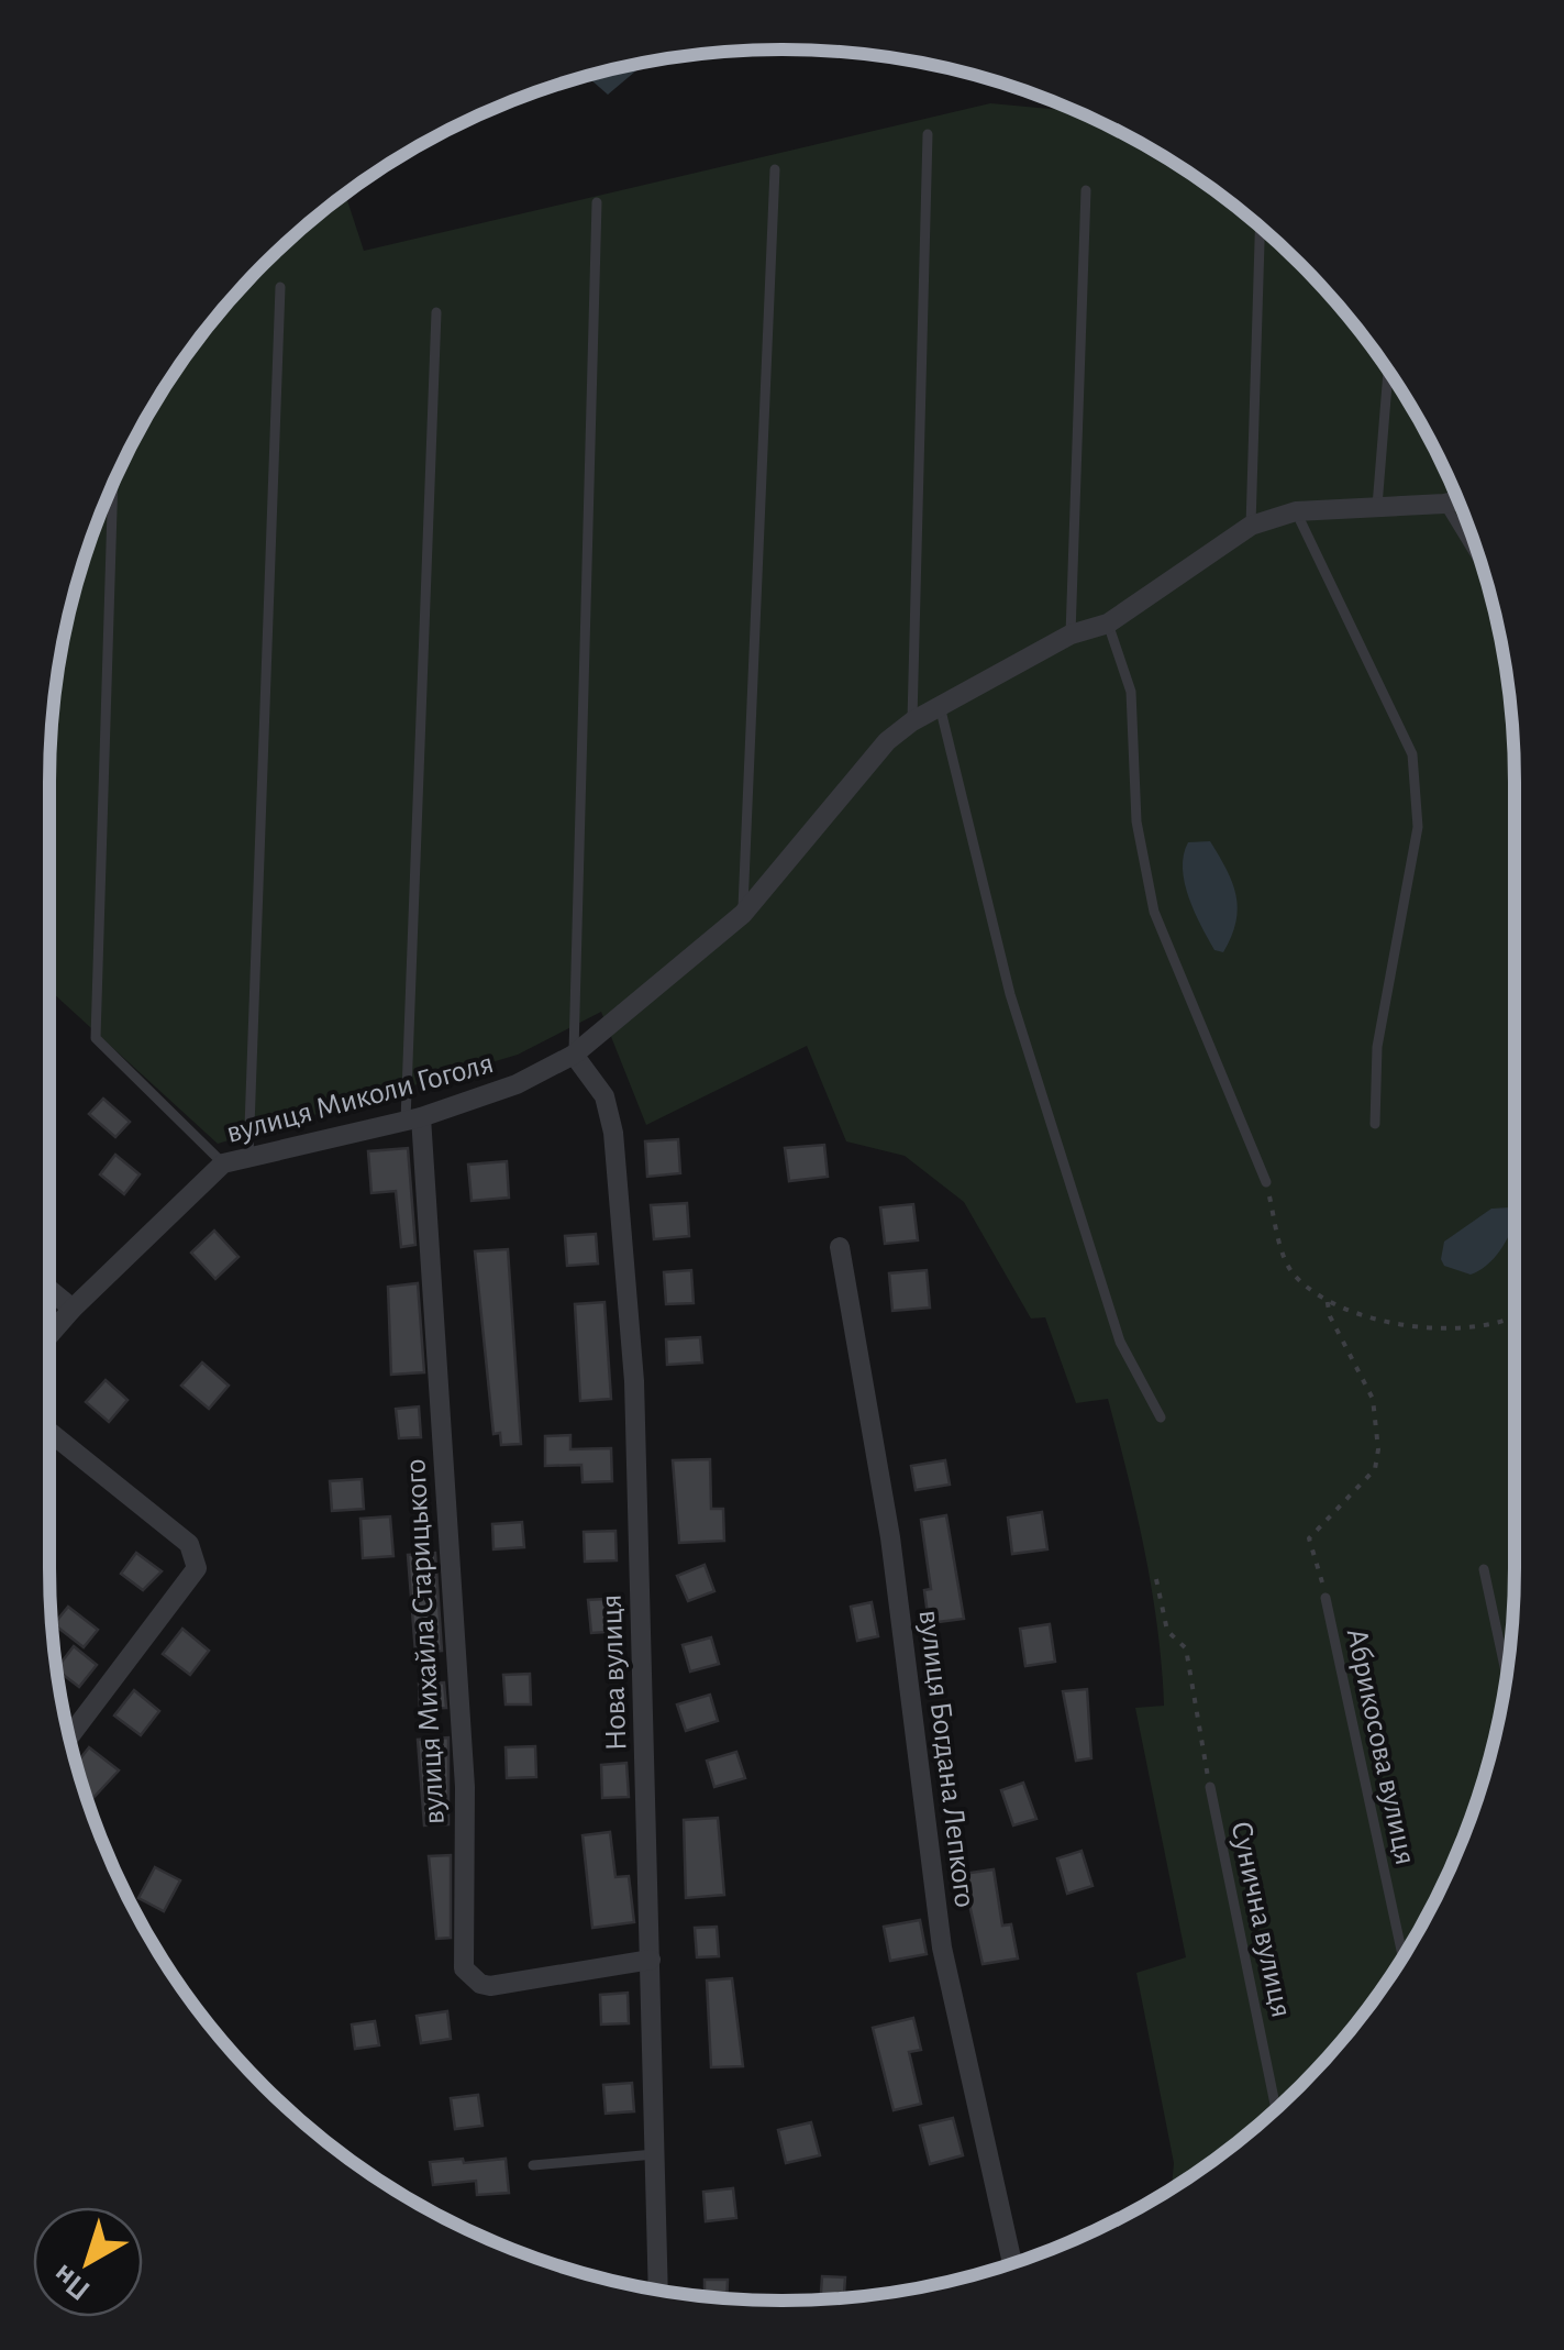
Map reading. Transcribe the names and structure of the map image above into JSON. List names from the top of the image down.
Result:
{
  "streets": {
    "street": [
      "вулиця Миколи Гоголя",
      "вулиця Михайла Старицького",
      "Нова вулиця",
      "вулиця Богдана Лепкого"
    ],
    "lane": ["Абрикосова вулиця", "Сунична вулиця"]
  },
  "crossings": [
    ["вулиця Миколи Гоголя", "вулиця Михайла Старицького"],
    ["вулиця Миколи Гоголя", "Нова вулиця"],
    ["вулиця Михайла Старицького", "Нова вулиця"]
  ],
  "north": "bottom left"
}
